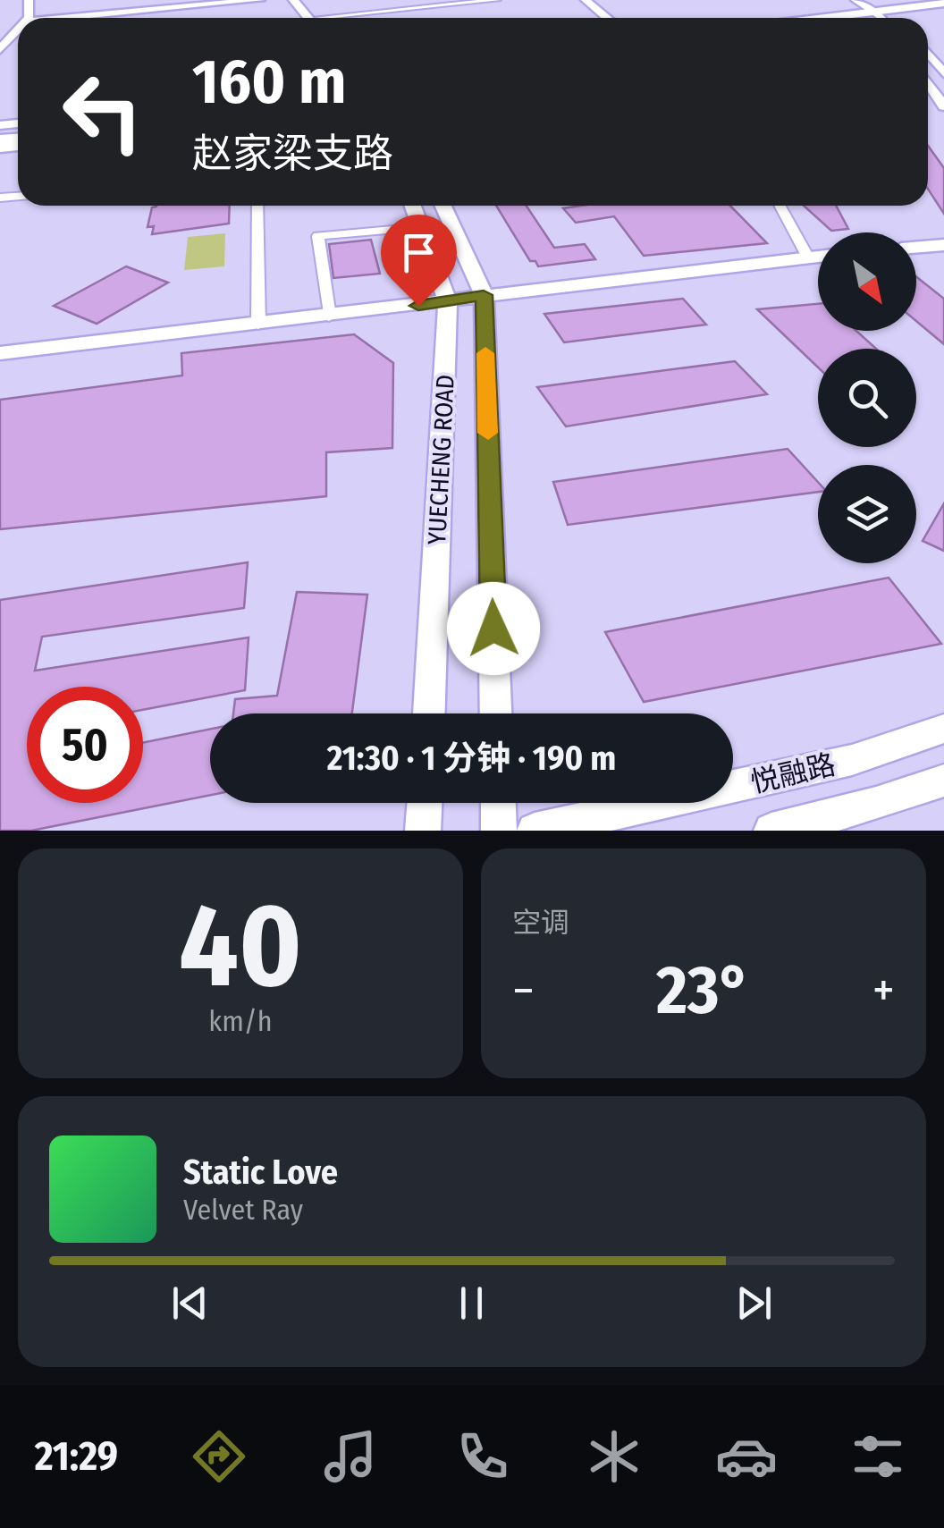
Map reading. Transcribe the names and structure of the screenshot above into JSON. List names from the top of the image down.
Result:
{
  "streets": {
    "main road": ["YUECHENG ROAD", "悦融路"]
  },
  "north": "bottom right",
  "page": {
    "turn": ["160 m", "赵家梁支路"],
    "limit": "50",
    "trip": "21:30 · 1 分钟 · 190 m",
    "tile": [
      ["40", "km/h"],
      "空调"
    ],
    "heat": ["−", "23°", "+"],
    "song": ["Static Love", "Velvet Ray"],
    "tabs": "21:29"
  }
}
